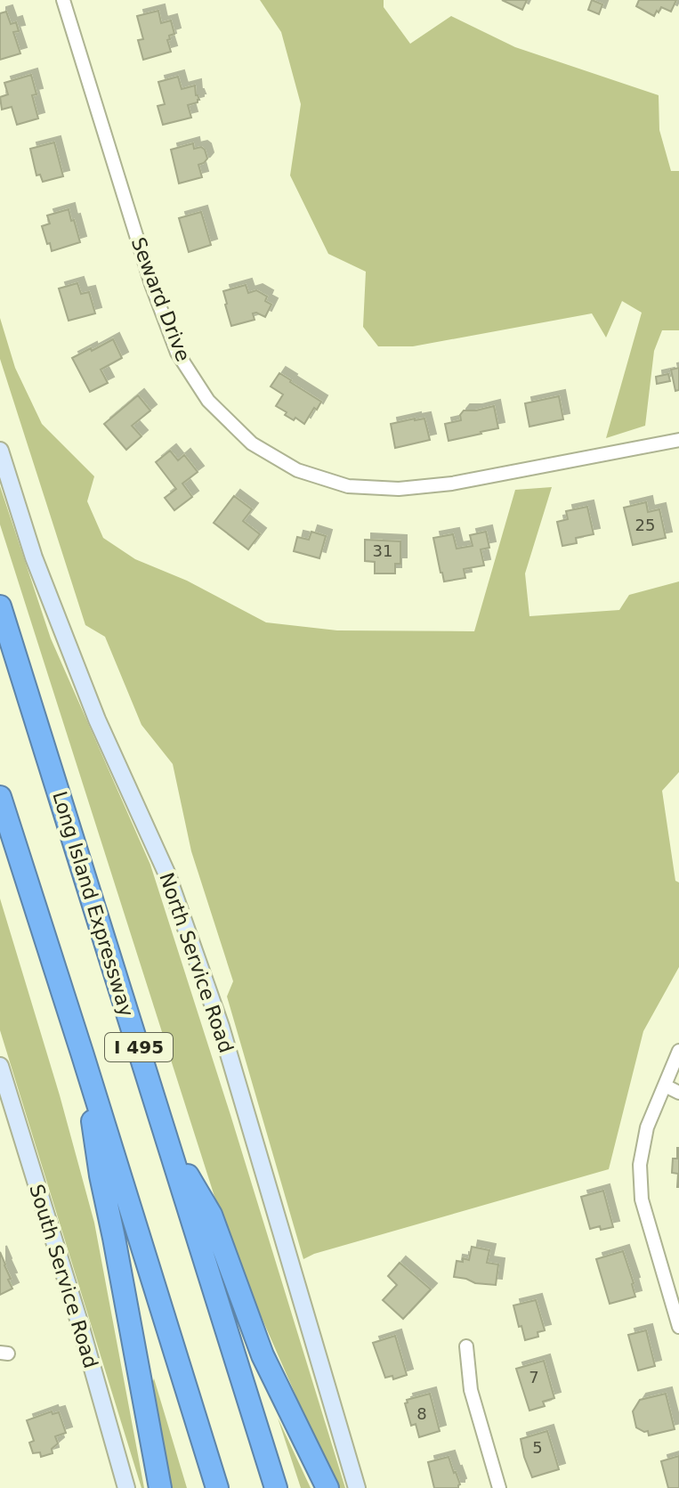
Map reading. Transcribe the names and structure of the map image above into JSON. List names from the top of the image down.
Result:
{
  "streets": {
    "highway": ["Long Island Expressway", "I 495"],
    "main road": ["North Service Road", "South Service Road"],
    "street": ["Seward Drive"]
  },
  "house_numbers": [
    "25",
    "31",
    "7",
    "8",
    "5"
  ]
}
